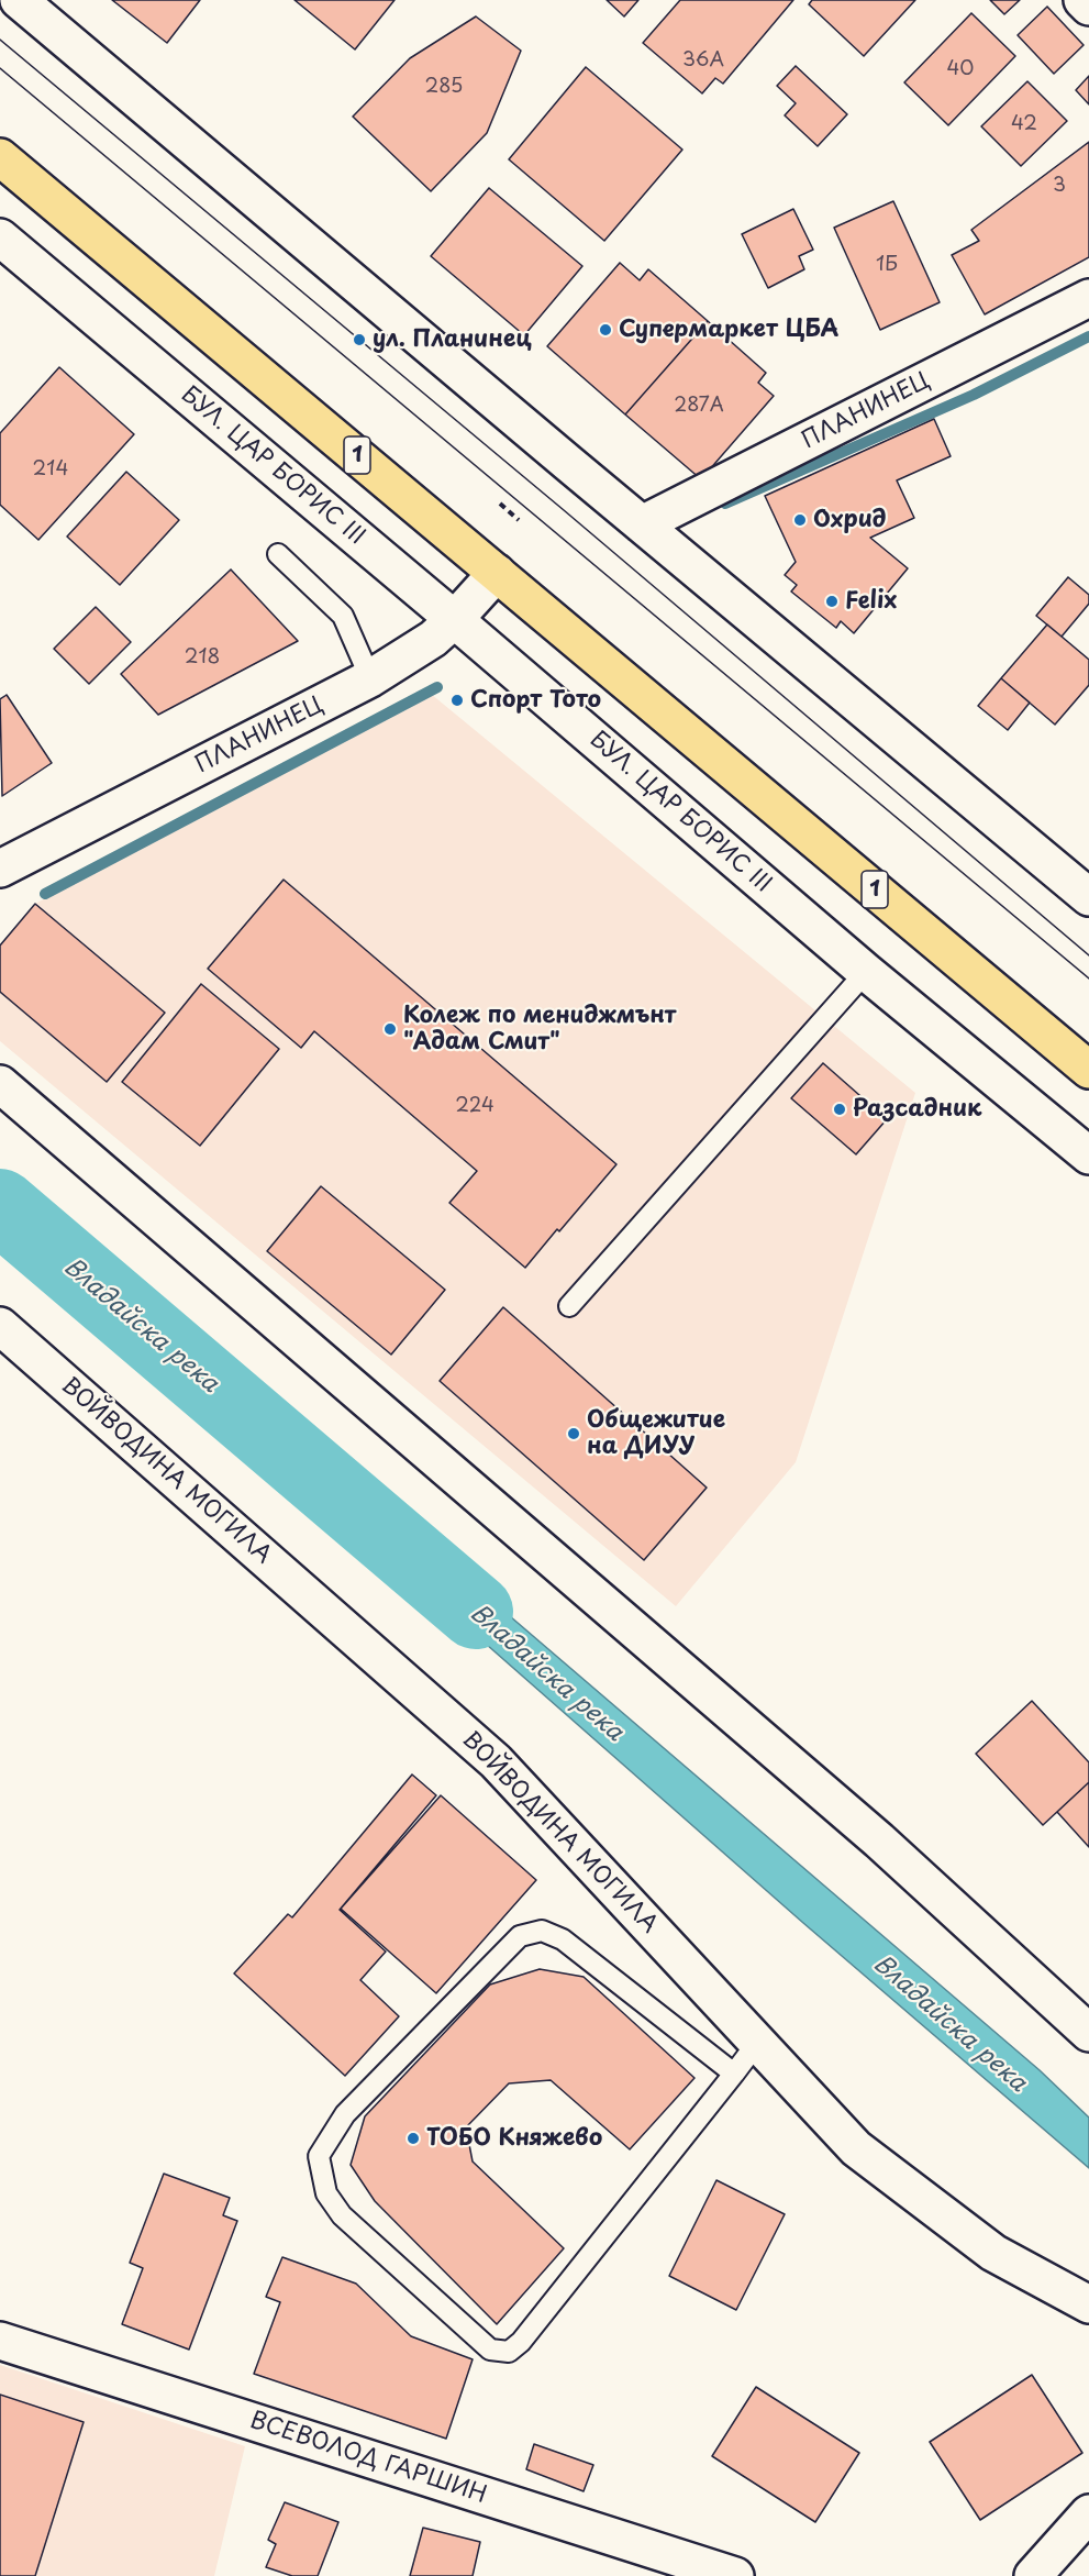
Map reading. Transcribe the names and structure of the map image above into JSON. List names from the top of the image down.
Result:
{
  "streets": {
    "main road": ["1"],
    "street": [
      "ПЛАНИНЕЦ",
      "БУЛ. ЦАР БОРИС III",
      "ВОЙВОДИНА МОГИЛА",
      "ВСЕВОЛОД ГАРШИН"
    ]
  },
  "crossings": [
    ["ПЛАНИНЕЦ", "1"],
    ["ПЛАНИНЕЦ", "БУЛ. ЦАР БОРИС III"]
  ],
  "water": ["Владайска река"],
  "places": [
    "Супермаркет ЦБА",
    "ул. Планинец",
    "Охрид",
    "Felix",
    "Спорт Тото",
    "Колеж по мениджмънт \"Адам Смит\"",
    "Разсадник",
    "Общежитие на ДИУУ",
    "ТОБО Княжево"
  ],
  "house_numbers": [
    "36A",
    "40",
    "285",
    "42",
    "3",
    "1Б",
    "287A",
    "214",
    "218",
    "224"
  ]
}
